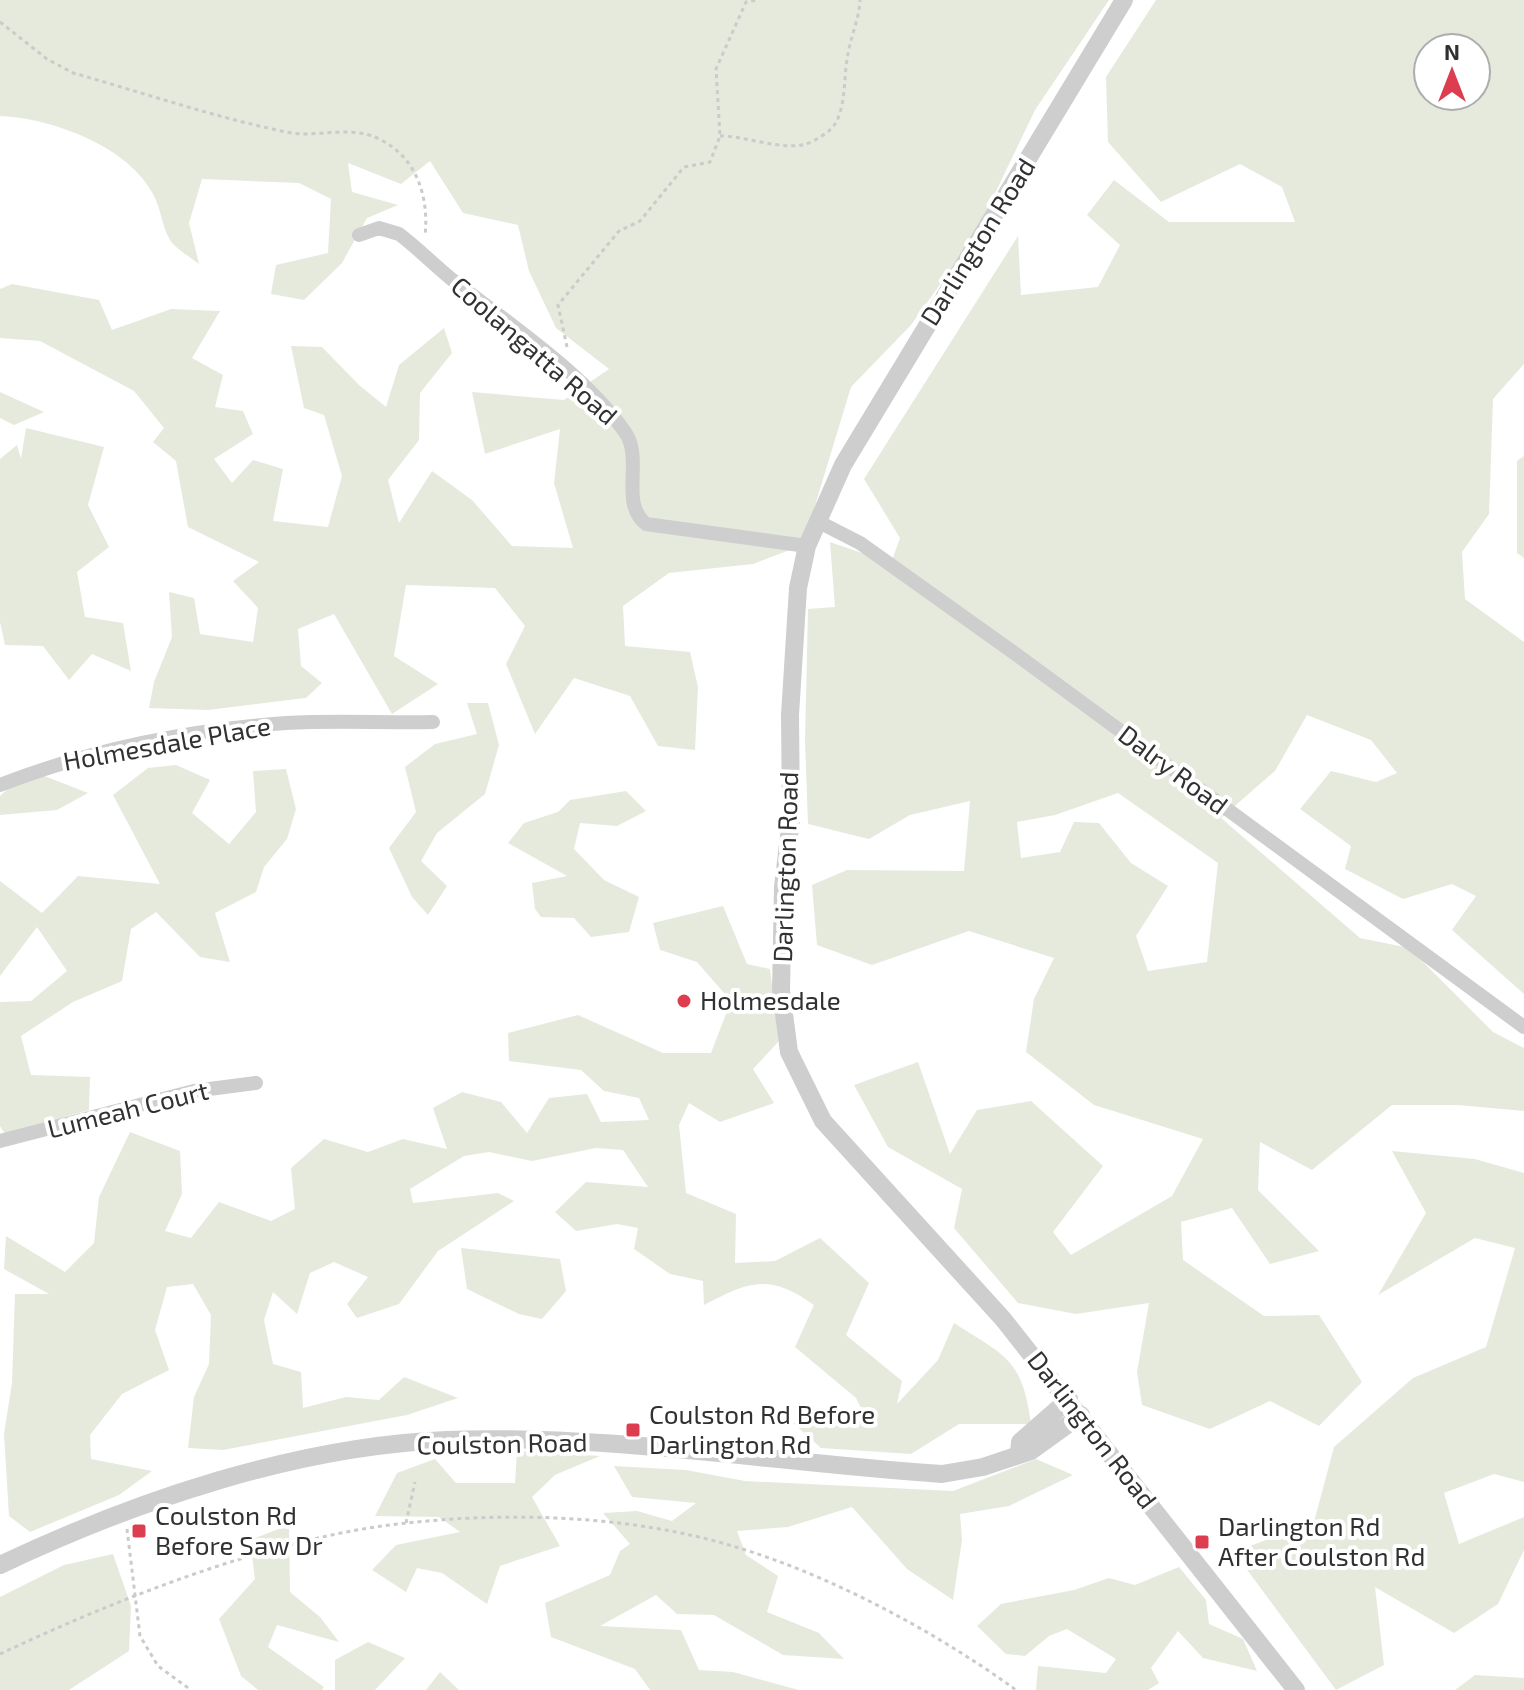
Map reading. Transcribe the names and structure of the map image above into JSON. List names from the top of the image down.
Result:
{
  "streets": {
    "street": [
      "Darlington Road",
      "Coolangatta Road",
      "Holmesdale Place",
      "Dalry Road",
      "Lumeah Court",
      "Coulston Road"
    ]
  },
  "crossings": [
    ["Darlington Road", "Coolangatta Road"],
    ["Darlington Road", "Dalry Road"],
    ["Darlington Road", "Coulston Road"]
  ],
  "places": {
    "other": ["Holmesdale"],
    "transit": ["Coulston Rd Before Darlington Rd", "Coulston Rd Before Saw Dr", "Darlington Rd After Coulston Rd"]
  },
  "north": "top"
}
